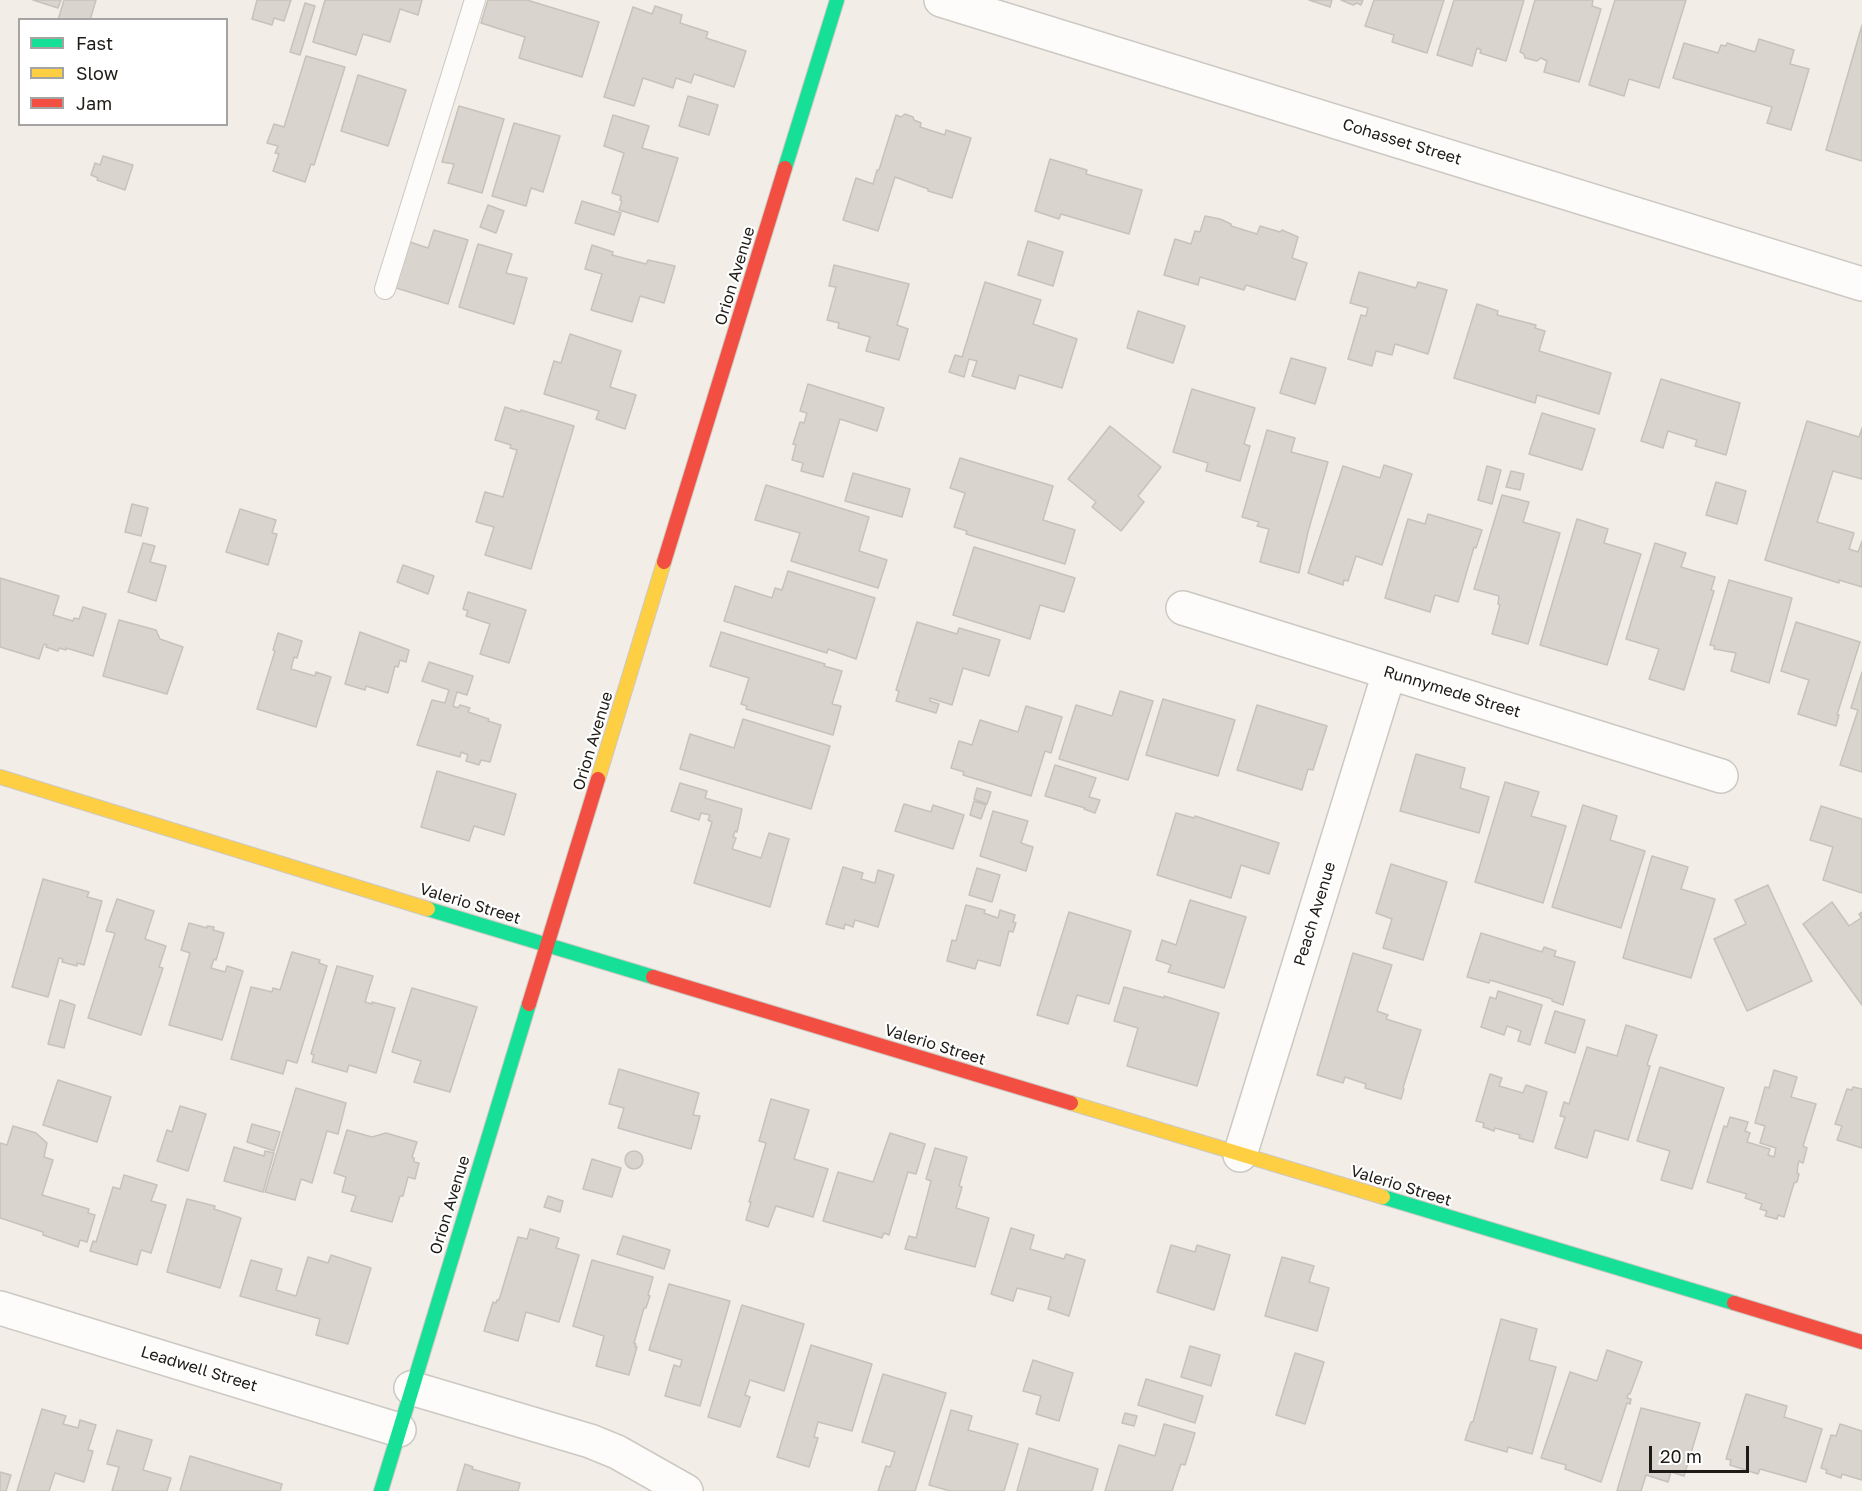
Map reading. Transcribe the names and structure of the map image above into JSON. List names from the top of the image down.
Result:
{
  "streets": {
    "street": [
      "Cohasset Street",
      "Orion Avenue",
      "Runnymede Street",
      "Valerio Street",
      "Peach Avenue",
      "Leadwell Street"
    ]
  },
  "crossings": [
    ["Orion Avenue", "Valerio Street"],
    ["Orion Avenue", "Leadwell Street"],
    ["Runnymede Street", "Peach Avenue"],
    ["Valerio Street", "Peach Avenue"]
  ],
  "legend": ["Fast", "Slow", "Jam"],
  "scale_bar": "20 m"
}
